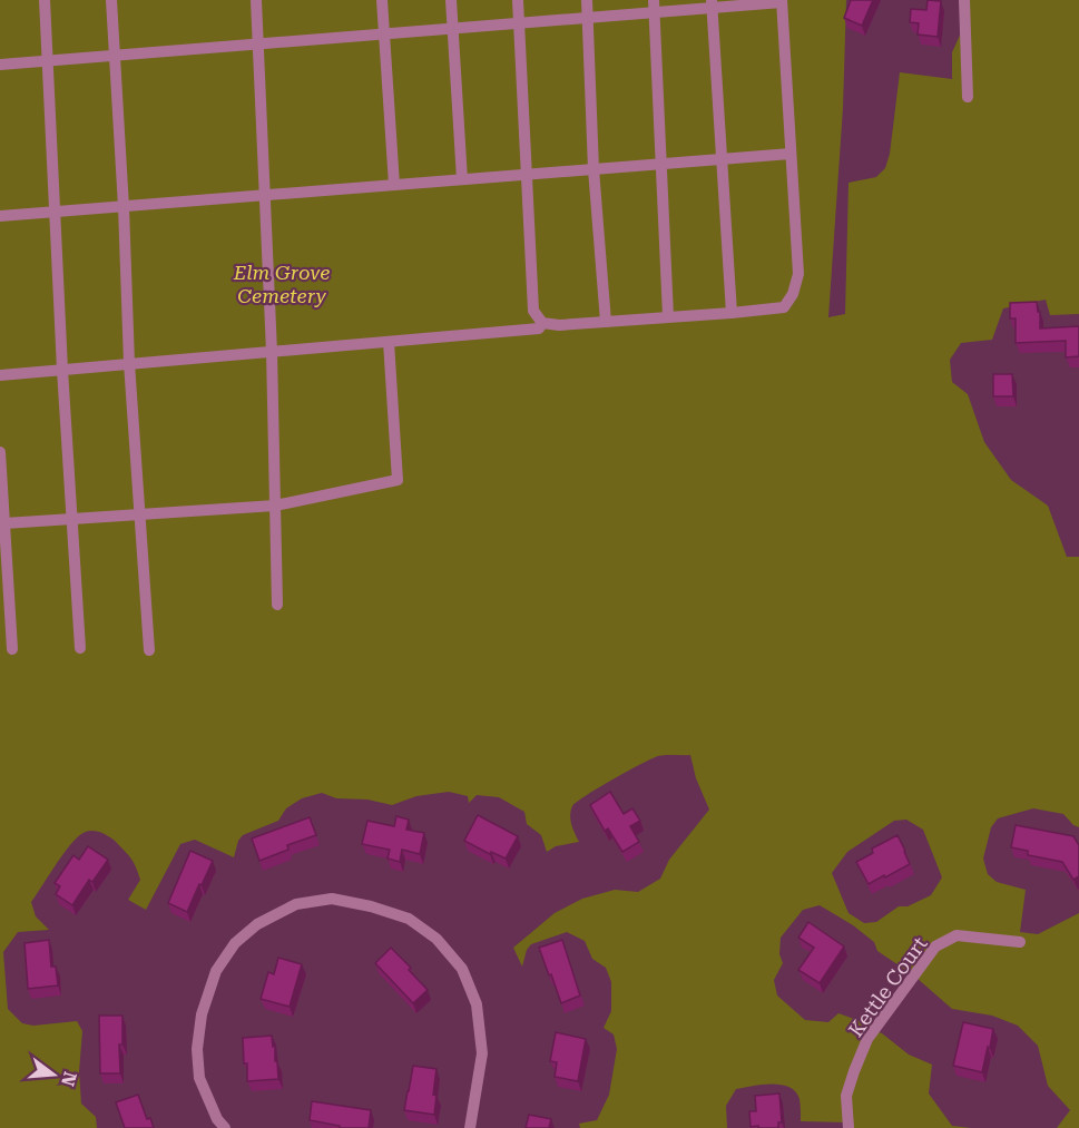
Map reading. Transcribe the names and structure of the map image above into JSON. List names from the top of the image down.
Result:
{
  "streets": {
    "street": ["Kettle Court"]
  },
  "parks": ["Elm Grove Cemetery"],
  "north": "right"
}
